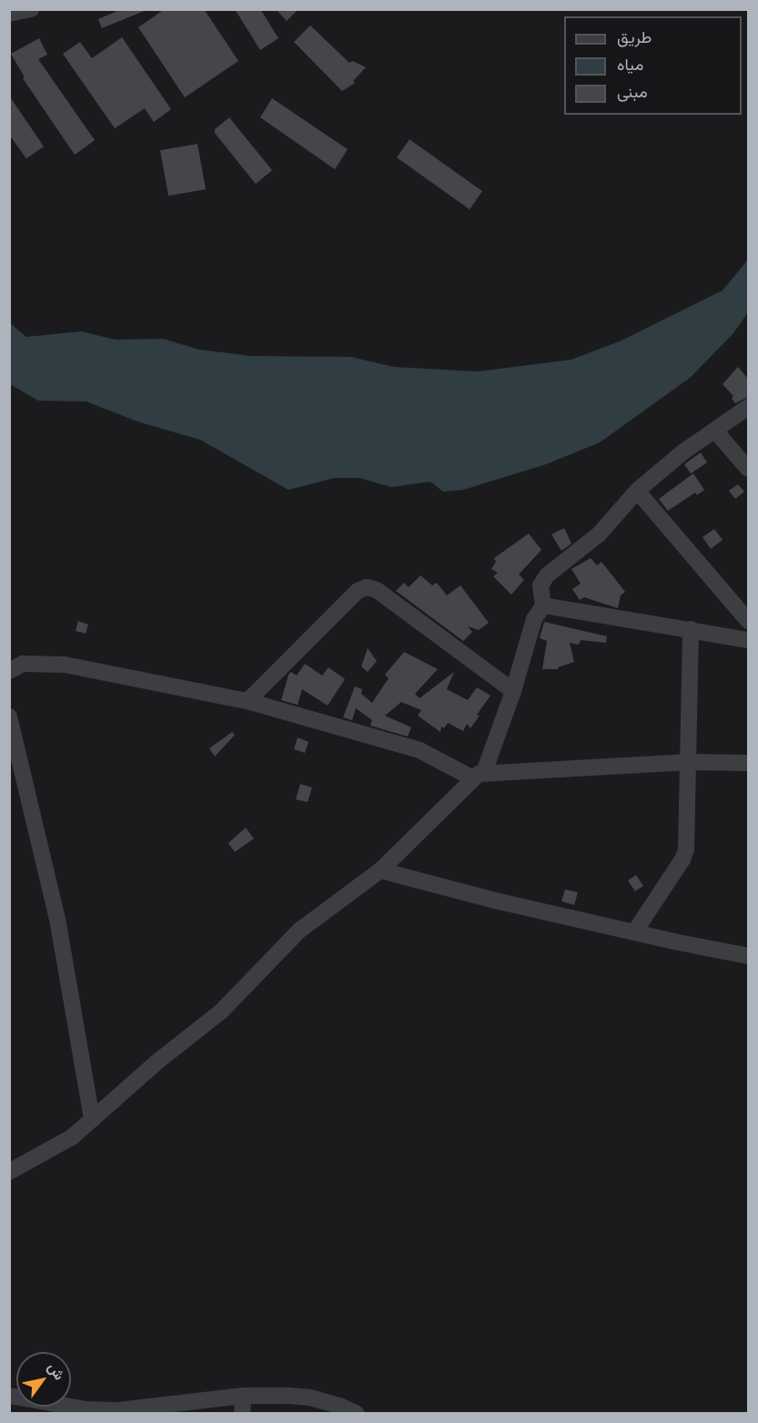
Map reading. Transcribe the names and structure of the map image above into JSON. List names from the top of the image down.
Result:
{
  "legend": ["طريق", "مياه", "مبنى"],
  "north": "top right"
}
